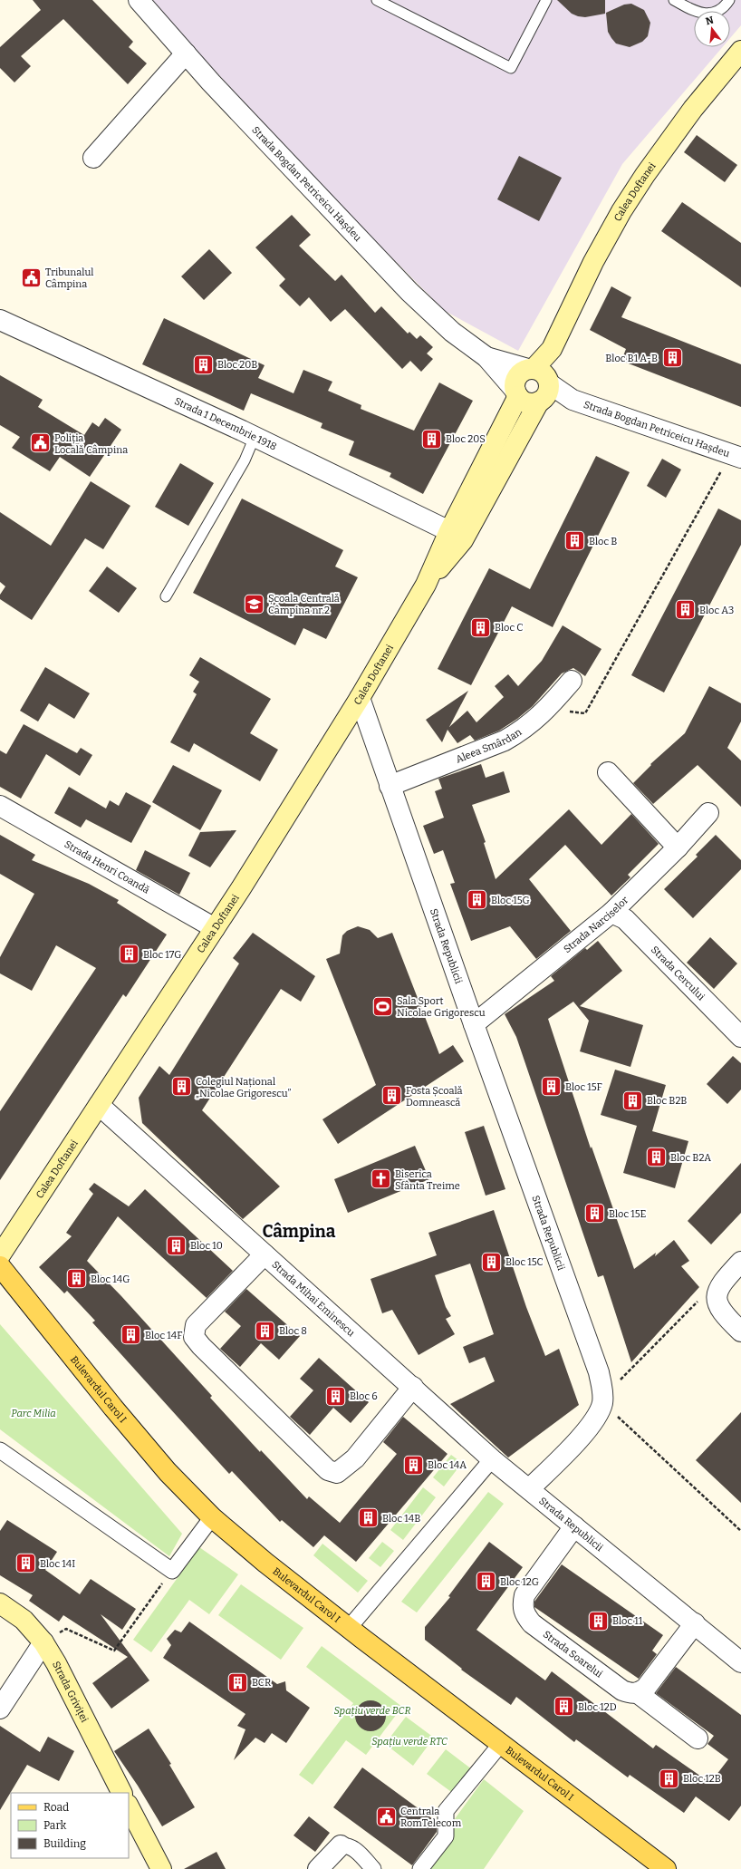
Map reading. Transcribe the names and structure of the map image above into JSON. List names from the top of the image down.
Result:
{
  "streets": {
    "main road": ["Calea Doftanei", "Bulevardul Carol I", "Strada Griviței"],
    "street": [
      "Strada Bogdan Petriceicu Hașdeu",
      "Strada 1 Decembrie 1918",
      "Aleea Smârdan",
      "Strada Henri Coandă",
      "Strada Narciselor",
      "Strada Republicii",
      "Strada Cercului",
      "Strada Mihai Eminescu",
      "Strada Soarelui"
    ]
  },
  "crossings": [
    ["Strada Bogdan Petriceicu Hașdeu", "Calea Doftanei"],
    ["Calea Doftanei", "Strada 1 Decembrie 1918"],
    ["Calea Doftanei", "Strada Henri Coandă"],
    ["Calea Doftanei", "Strada Republicii"],
    ["Calea Doftanei", "Strada Mihai Eminescu"],
    ["Aleea Smârdan", "Strada Republicii"],
    ["Strada Narciselor", "Strada Republicii"],
    ["Strada Narciselor", "Strada Cercului"],
    ["Strada Republicii", "Strada Mihai Eminescu"],
    ["Strada Republicii", "Strada Soarelui"]
  ],
  "districts": ["Câmpina"],
  "parks": ["Parc Milia", "Spațiu verde BCR", "Spațiu verde RTC"],
  "places": {
    "public building": ["Tribunalul Câmpina", "Poliția Locală Câmpina", "Centrala RomTelecom"],
    "building": [
      "Bloc B1 A-B",
      "Bloc 20B",
      "Bloc 20S",
      "Bloc B",
      "Bloc A3",
      "Bloc C",
      "Bloc 15G",
      "Bloc 17G",
      "Colegiul Național „Nicolae Grigorescu”",
      "Bloc 15F",
      "Fosta Școală Domnească",
      "Bloc B2B",
      "Bloc B2A",
      "Bloc 15E",
      "Bloc 10",
      "Bloc 15C",
      "Bloc 14G",
      "Bloc 8",
      "Bloc 14F",
      "Bloc 6",
      "Bloc 14A",
      "Bloc 14B",
      "Bloc 14I",
      "Bloc 12G",
      "Bloc 11",
      "BCR",
      "Bloc 12D",
      "Bloc 12B"
    ],
    "school or university": ["Școala Centrală Câmpina nr.2"],
    "sports": ["Sala Sport Nicolae Grigorescu"],
    "church": ["Biserica Sfânta Treime"]
  },
  "legend": ["Road", "Park", "Building"],
  "north": "top"
}
